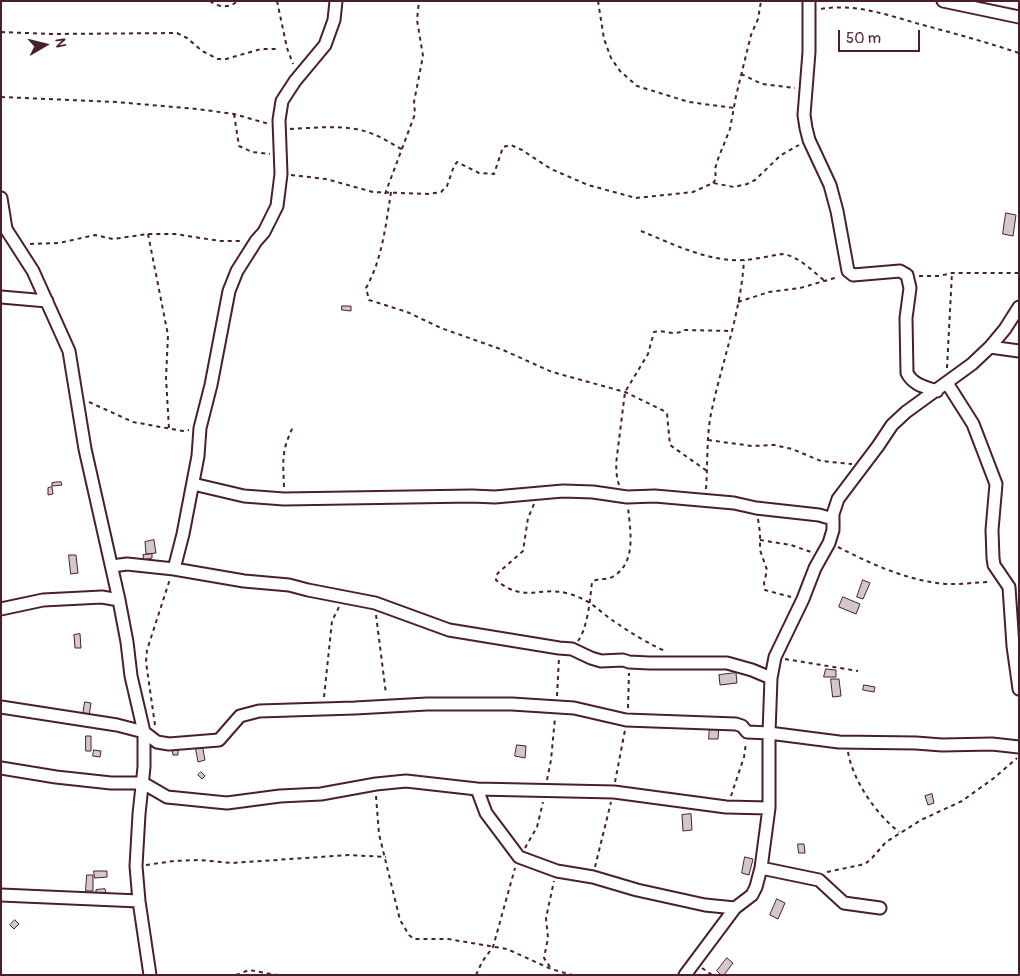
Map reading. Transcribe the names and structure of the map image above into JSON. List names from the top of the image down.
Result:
{
  "scale_bar": "50 m",
  "north": "right"
}
